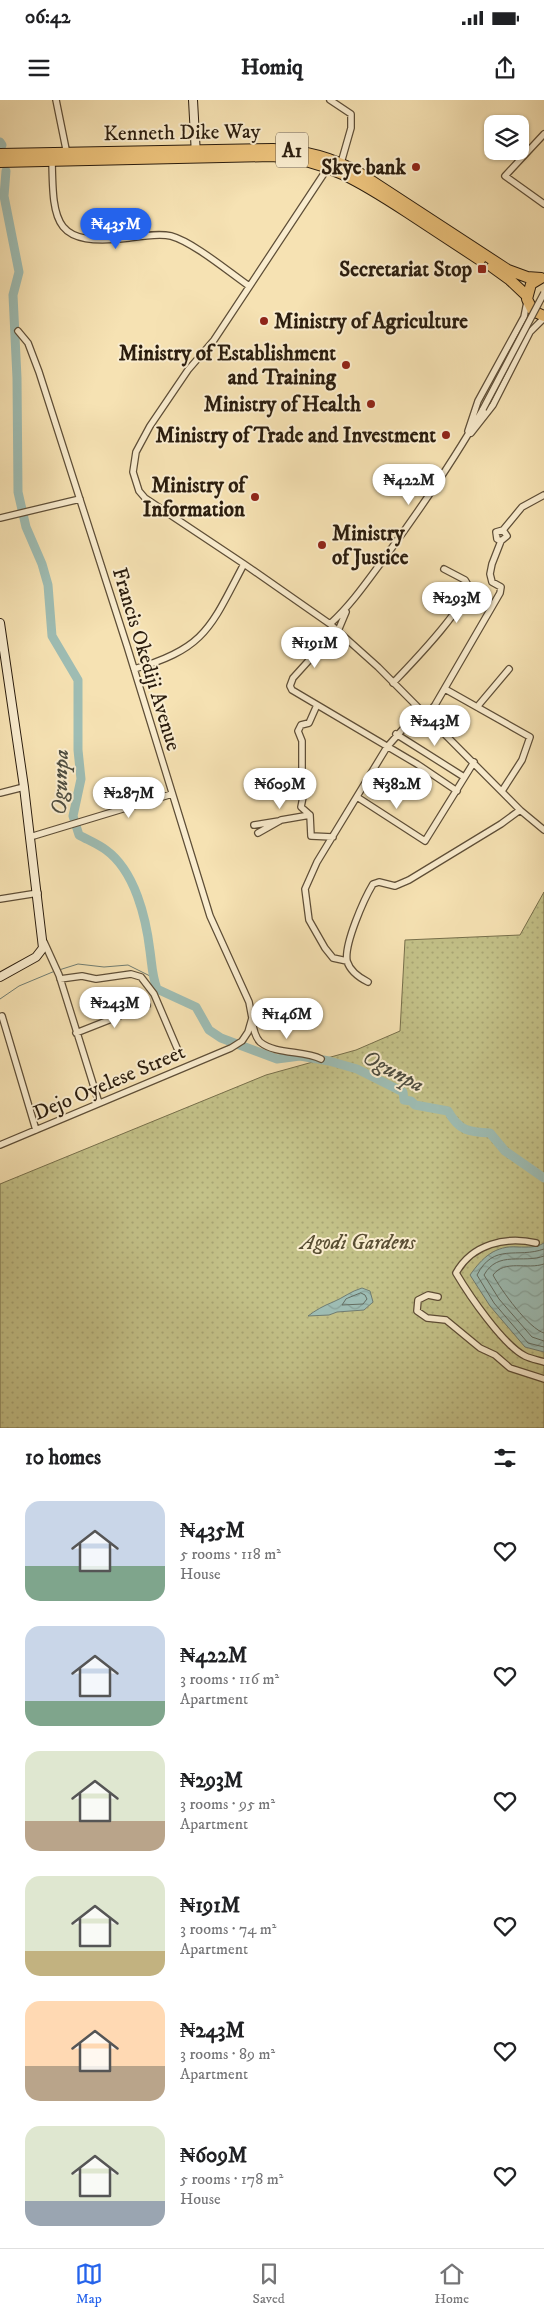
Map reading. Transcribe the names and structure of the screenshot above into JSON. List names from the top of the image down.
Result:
{
  "streets": {
    "highway": ["Kenneth Dike Way", "A1"],
    "street": ["Francis Okediji Avenue", "Dejo Oyelese Street"]
  },
  "crossings": [
    ["Francis Okediji Avenue", "Dejo Oyelese Street"]
  ],
  "water": ["Ogunpa"],
  "parks": ["Agodi Gardens"],
  "places": {
    "other": [
      "Skye bank",
      "Ministry of Agriculture",
      "Ministry of Establishment and Training",
      "Ministry of Health",
      "Ministry of Trade and Investment",
      "Ministry of Information",
      "Ministry of Justice"
    ],
    "transit": ["Secretariat Stop"]
  },
  "page": {
    "status": "06:42",
    "header": "Homiq",
    "price": [
      "₦435M",
      "₦422M",
      "₦293M",
      "₦191M",
      "₦243M",
      "₦609M",
      "₦382M",
      "₦287M",
      "₦243M",
      "₦146M"
    ],
    "heading": "10 homes",
    "list": [
      {
        "name": "₦435M",
        "note": "5 rooms · 118 m² · House"
      },
      {
        "name": "₦422M",
        "note": "3 rooms · 116 m² · Apartment"
      },
      {
        "name": "₦293M",
        "note": "3 rooms · 95 m² · Apartment"
      },
      {
        "name": "₦191M",
        "note": "3 rooms · 74 m² · Apartment"
      },
      {
        "name": "₦243M",
        "note": "3 rooms · 89 m² · Apartment"
      },
      {
        "name": "₦609M",
        "note": "5 rooms · 178 m² · House"
      }
    ],
    "tabs": ["Map", "Saved", "Home"]
  }
}
